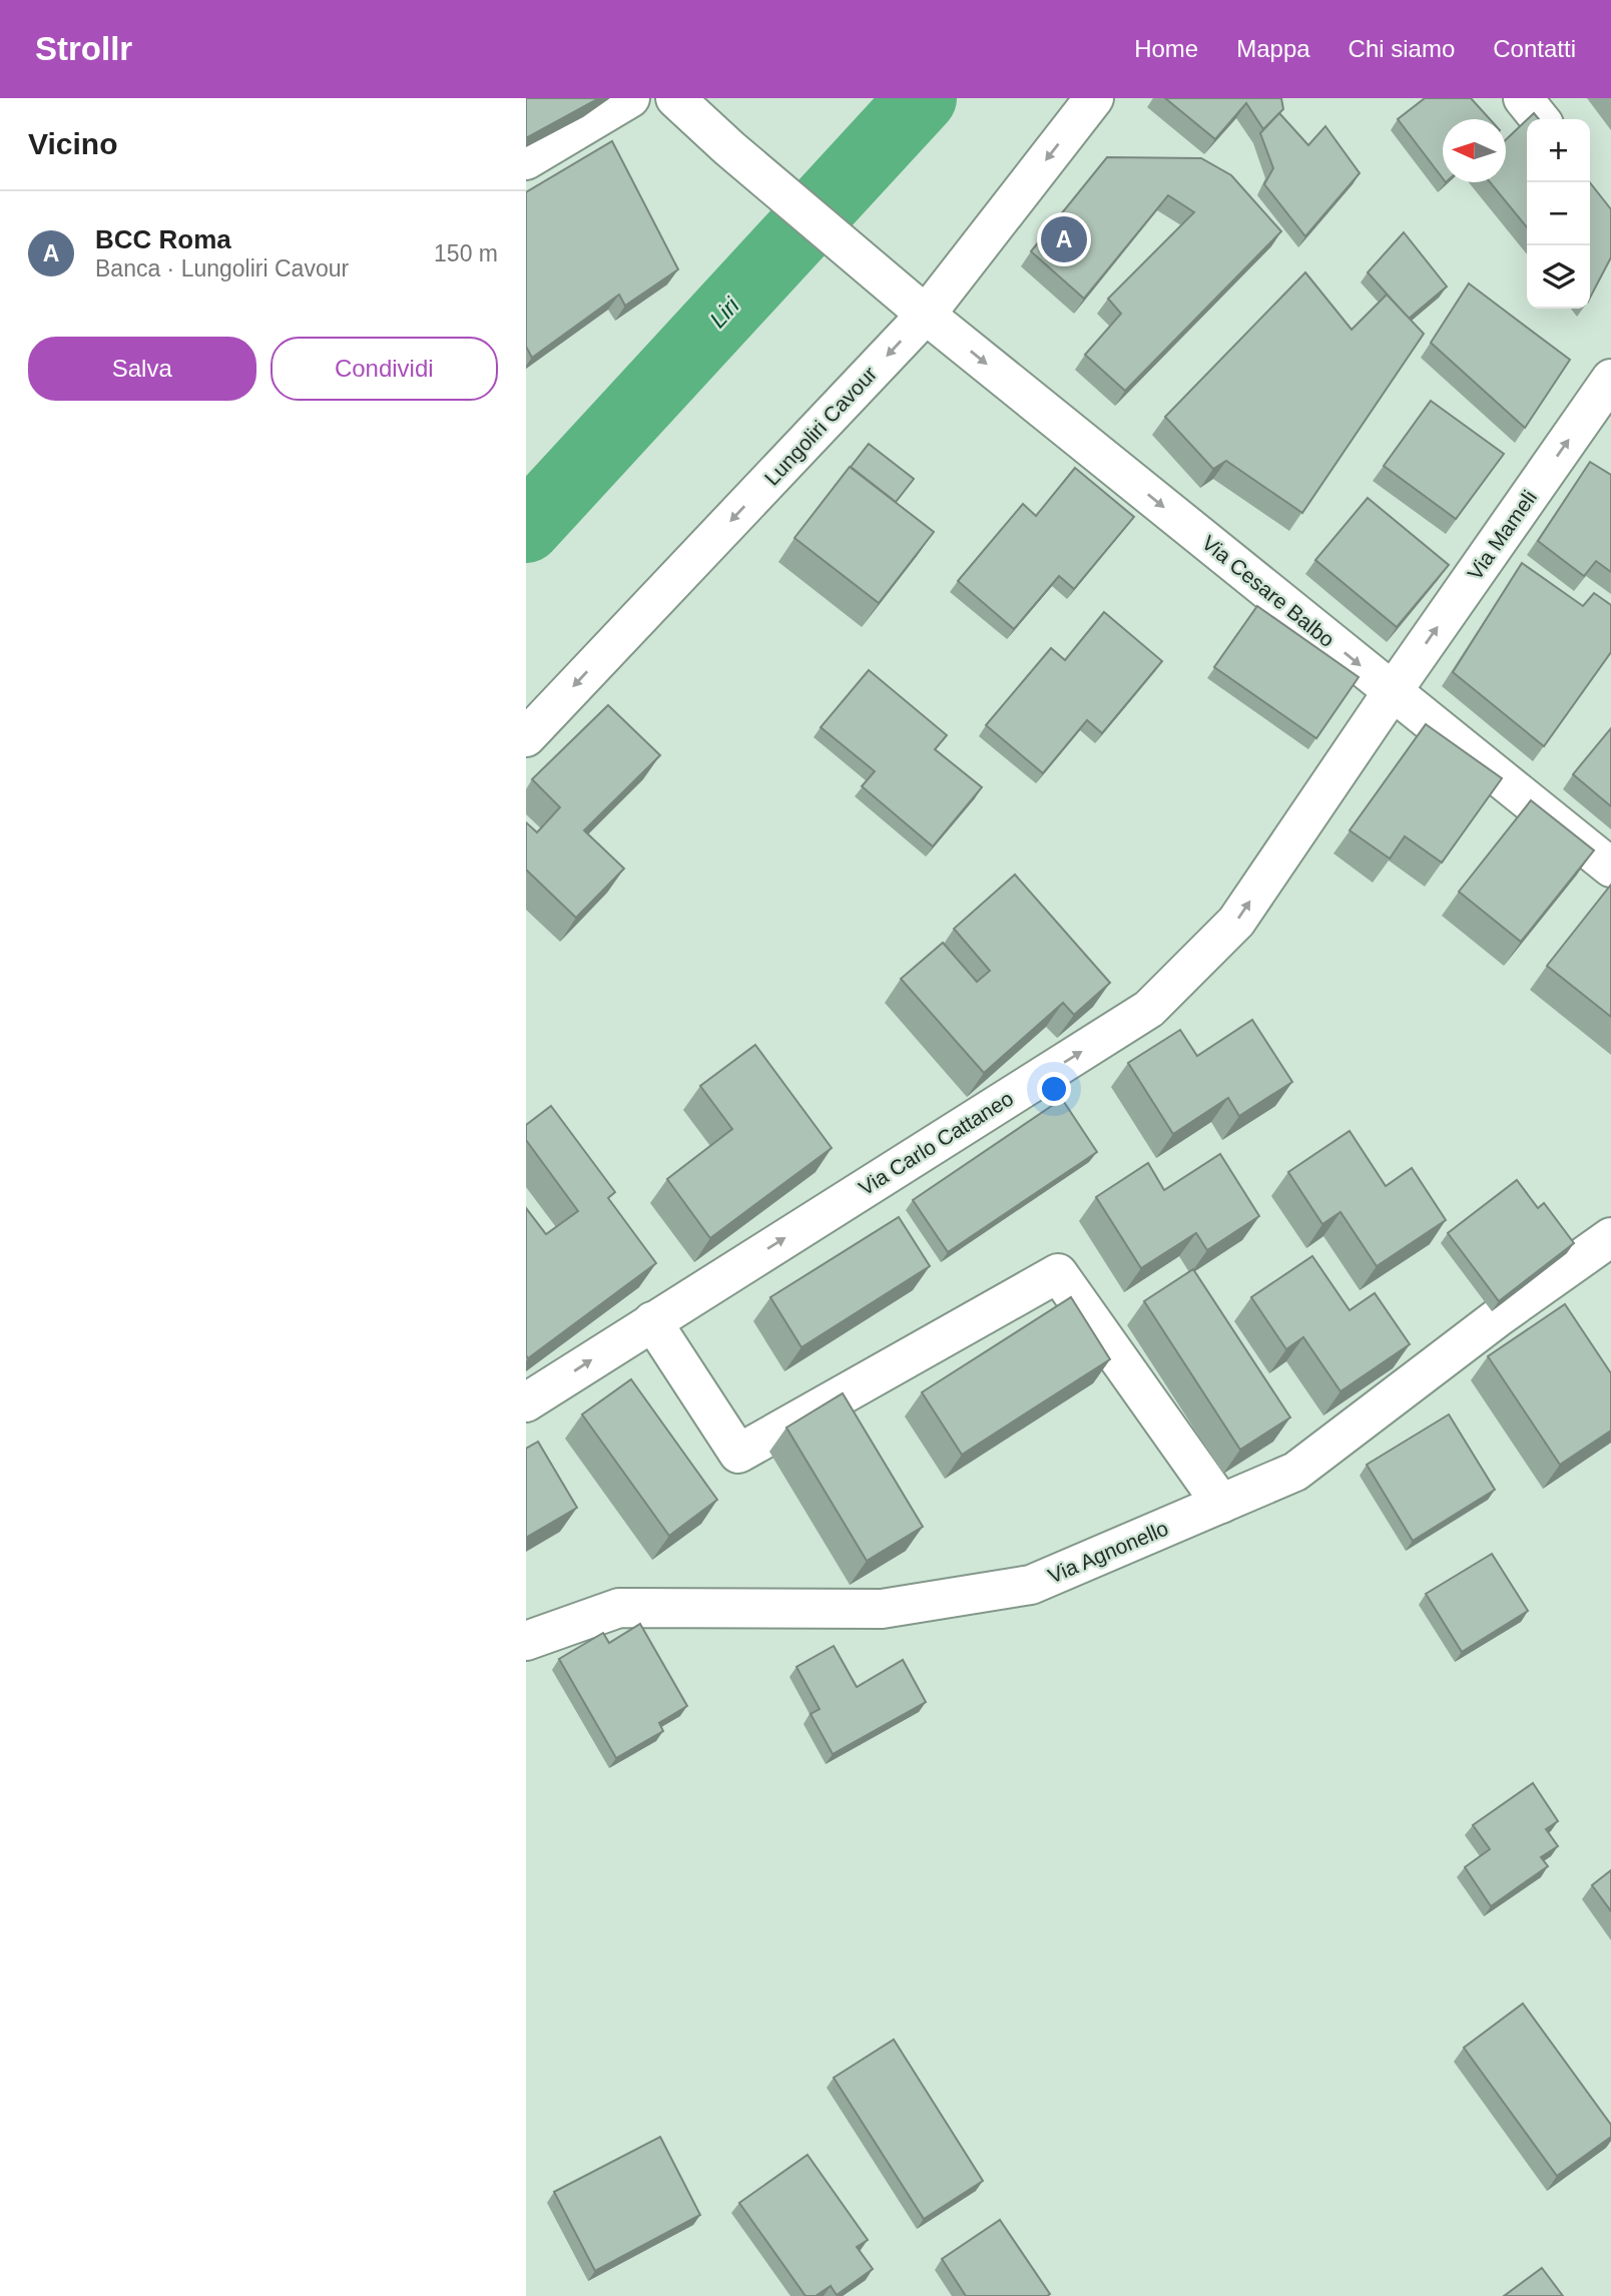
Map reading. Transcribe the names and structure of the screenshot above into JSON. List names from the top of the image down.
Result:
{
  "streets": {
    "street": [
      "Lungoliri Cavour",
      "Via Mameli",
      "Via Cesare Balbo",
      "Via Carlo Cattaneo",
      "Via Agnonello"
    ]
  },
  "crossings": [
    ["Lungoliri Cavour", "Via Cesare Balbo"],
    ["Via Mameli", "Via Cesare Balbo"],
    ["Via Mameli", "Via Carlo Cattaneo"],
    ["Via Cesare Balbo", "Via Carlo Cattaneo"]
  ],
  "one_way": [
    "Lungoliri Cavour",
    "Via Mameli",
    "Via Cesare Balbo",
    "Via Carlo Cattaneo"
  ],
  "water": ["Liri"],
  "north": "left",
  "page": {
    "header": "Strollr",
    "nav": [
      "Home",
      "Mappa",
      "Chi siamo",
      "Contatti"
    ],
    "heading": "Vicino",
    "map_buttons": ["+", "−"],
    "list": [
      {
        "mark": "A",
        "name": "BCC Roma",
        "note": "Banca · Lungoliri Cavour",
        "value": "150 m"
      }
    ],
    "pins": "A",
    "buttons": ["Salva", "Condividi"]
  }
}
